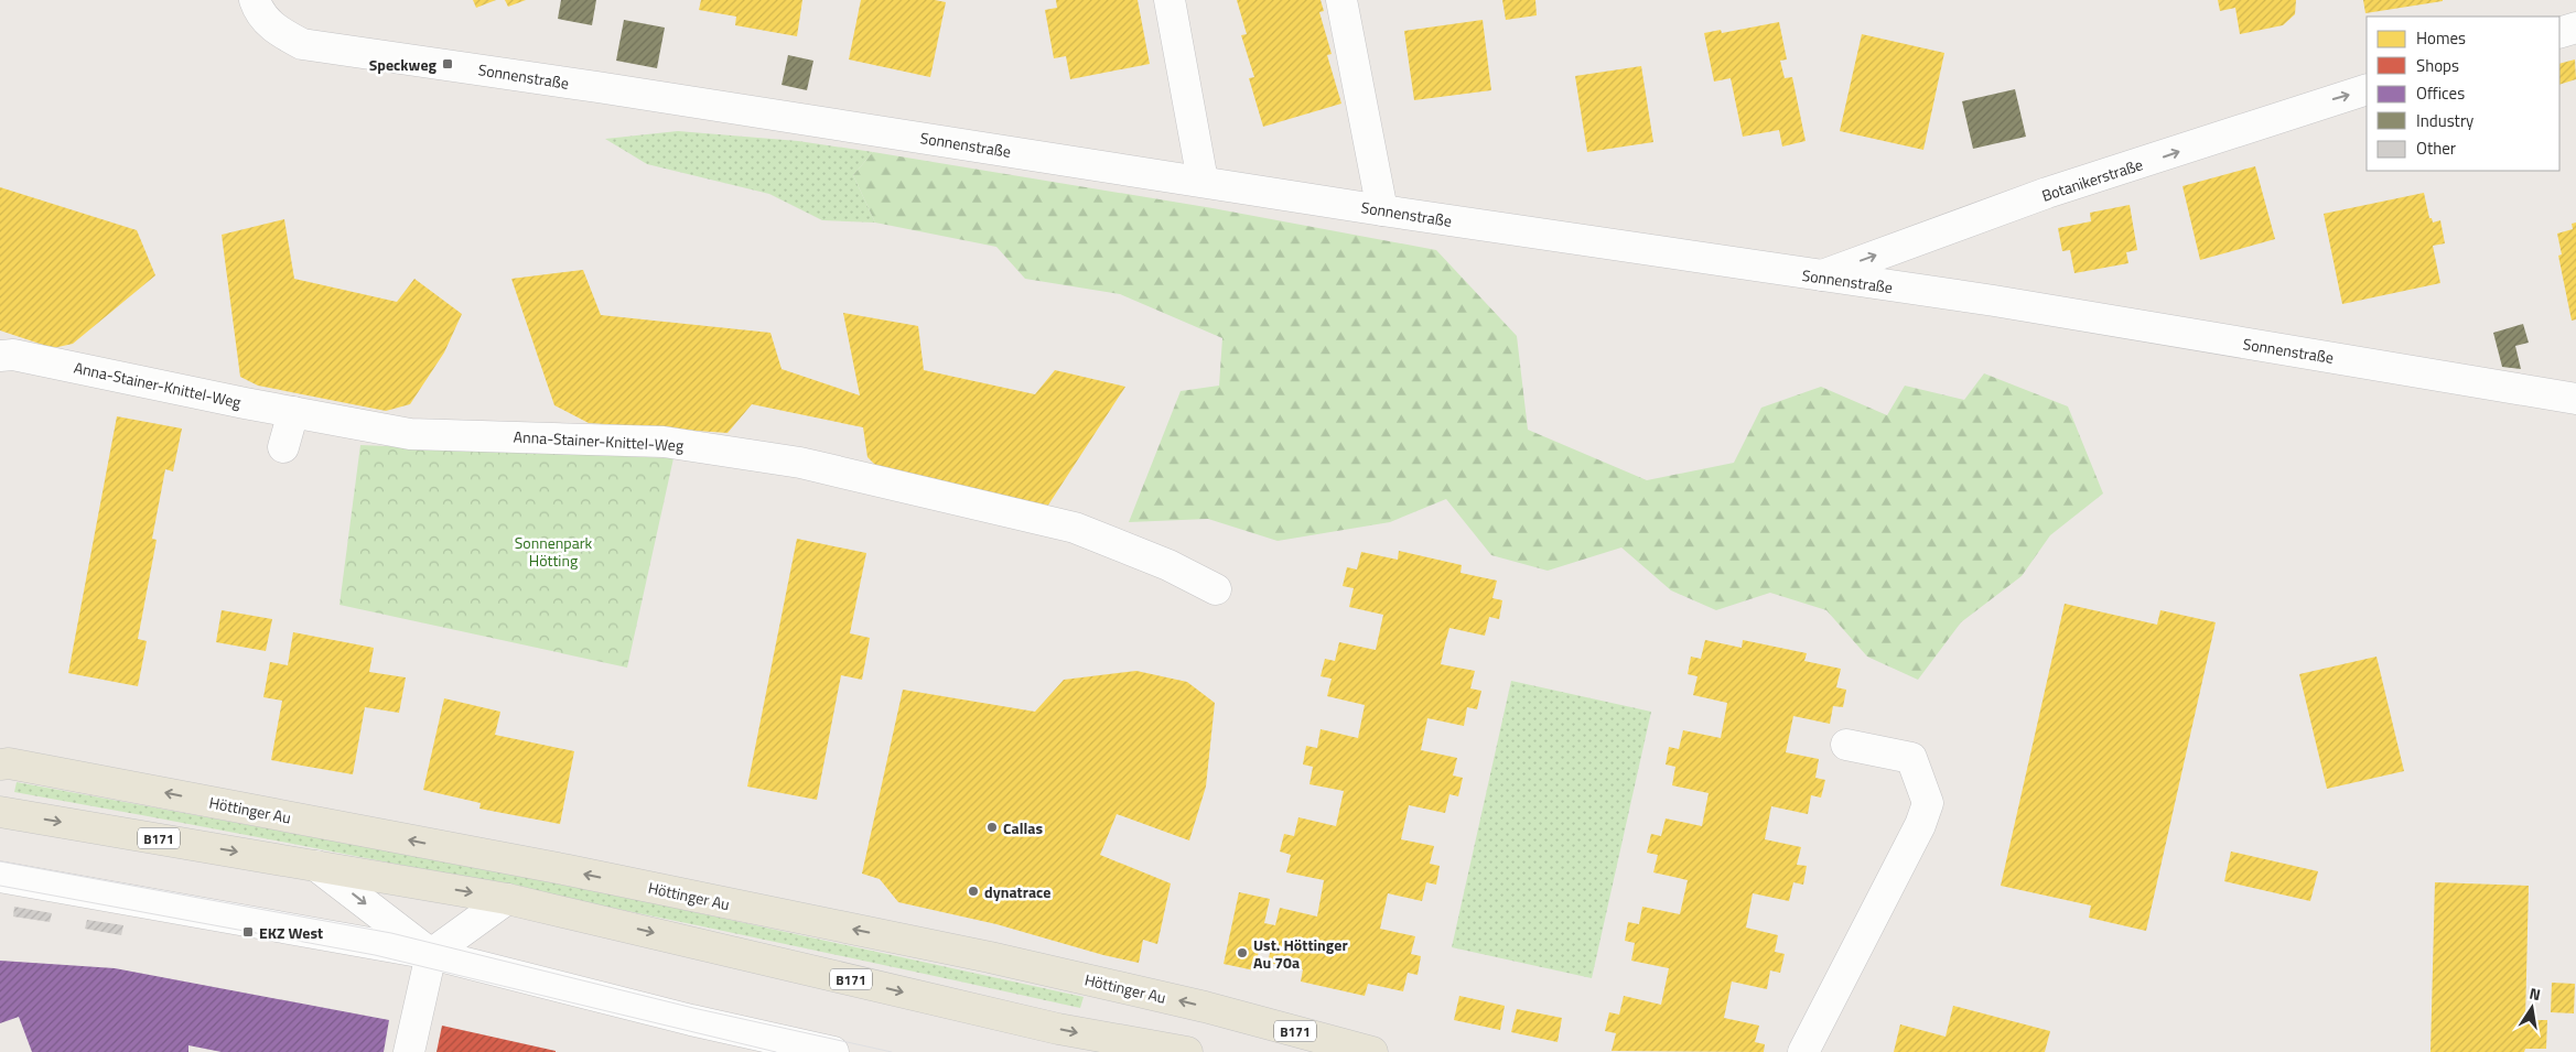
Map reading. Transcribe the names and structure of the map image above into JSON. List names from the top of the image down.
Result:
{
  "streets": {
    "main road": ["Höttinger Au", "B171"],
    "street": ["Sonnenstraße", "Botanikerstraße", "Anna-Stainer-Knittel-Weg"]
  },
  "crossings": [
    ["Sonnenstraße", "Botanikerstraße"]
  ],
  "one_way": ["Botanikerstraße"],
  "parks": ["Sonnenpark Hötting"],
  "places": {
    "transit": ["Speckweg", "EKZ West"],
    "other": ["Callas", "dynatrace", "Ust. Höttinger Au 70a"]
  },
  "legend": [
    "Homes",
    "Shops",
    "Offices",
    "Industry",
    "Other"
  ],
  "north": "top"
}
